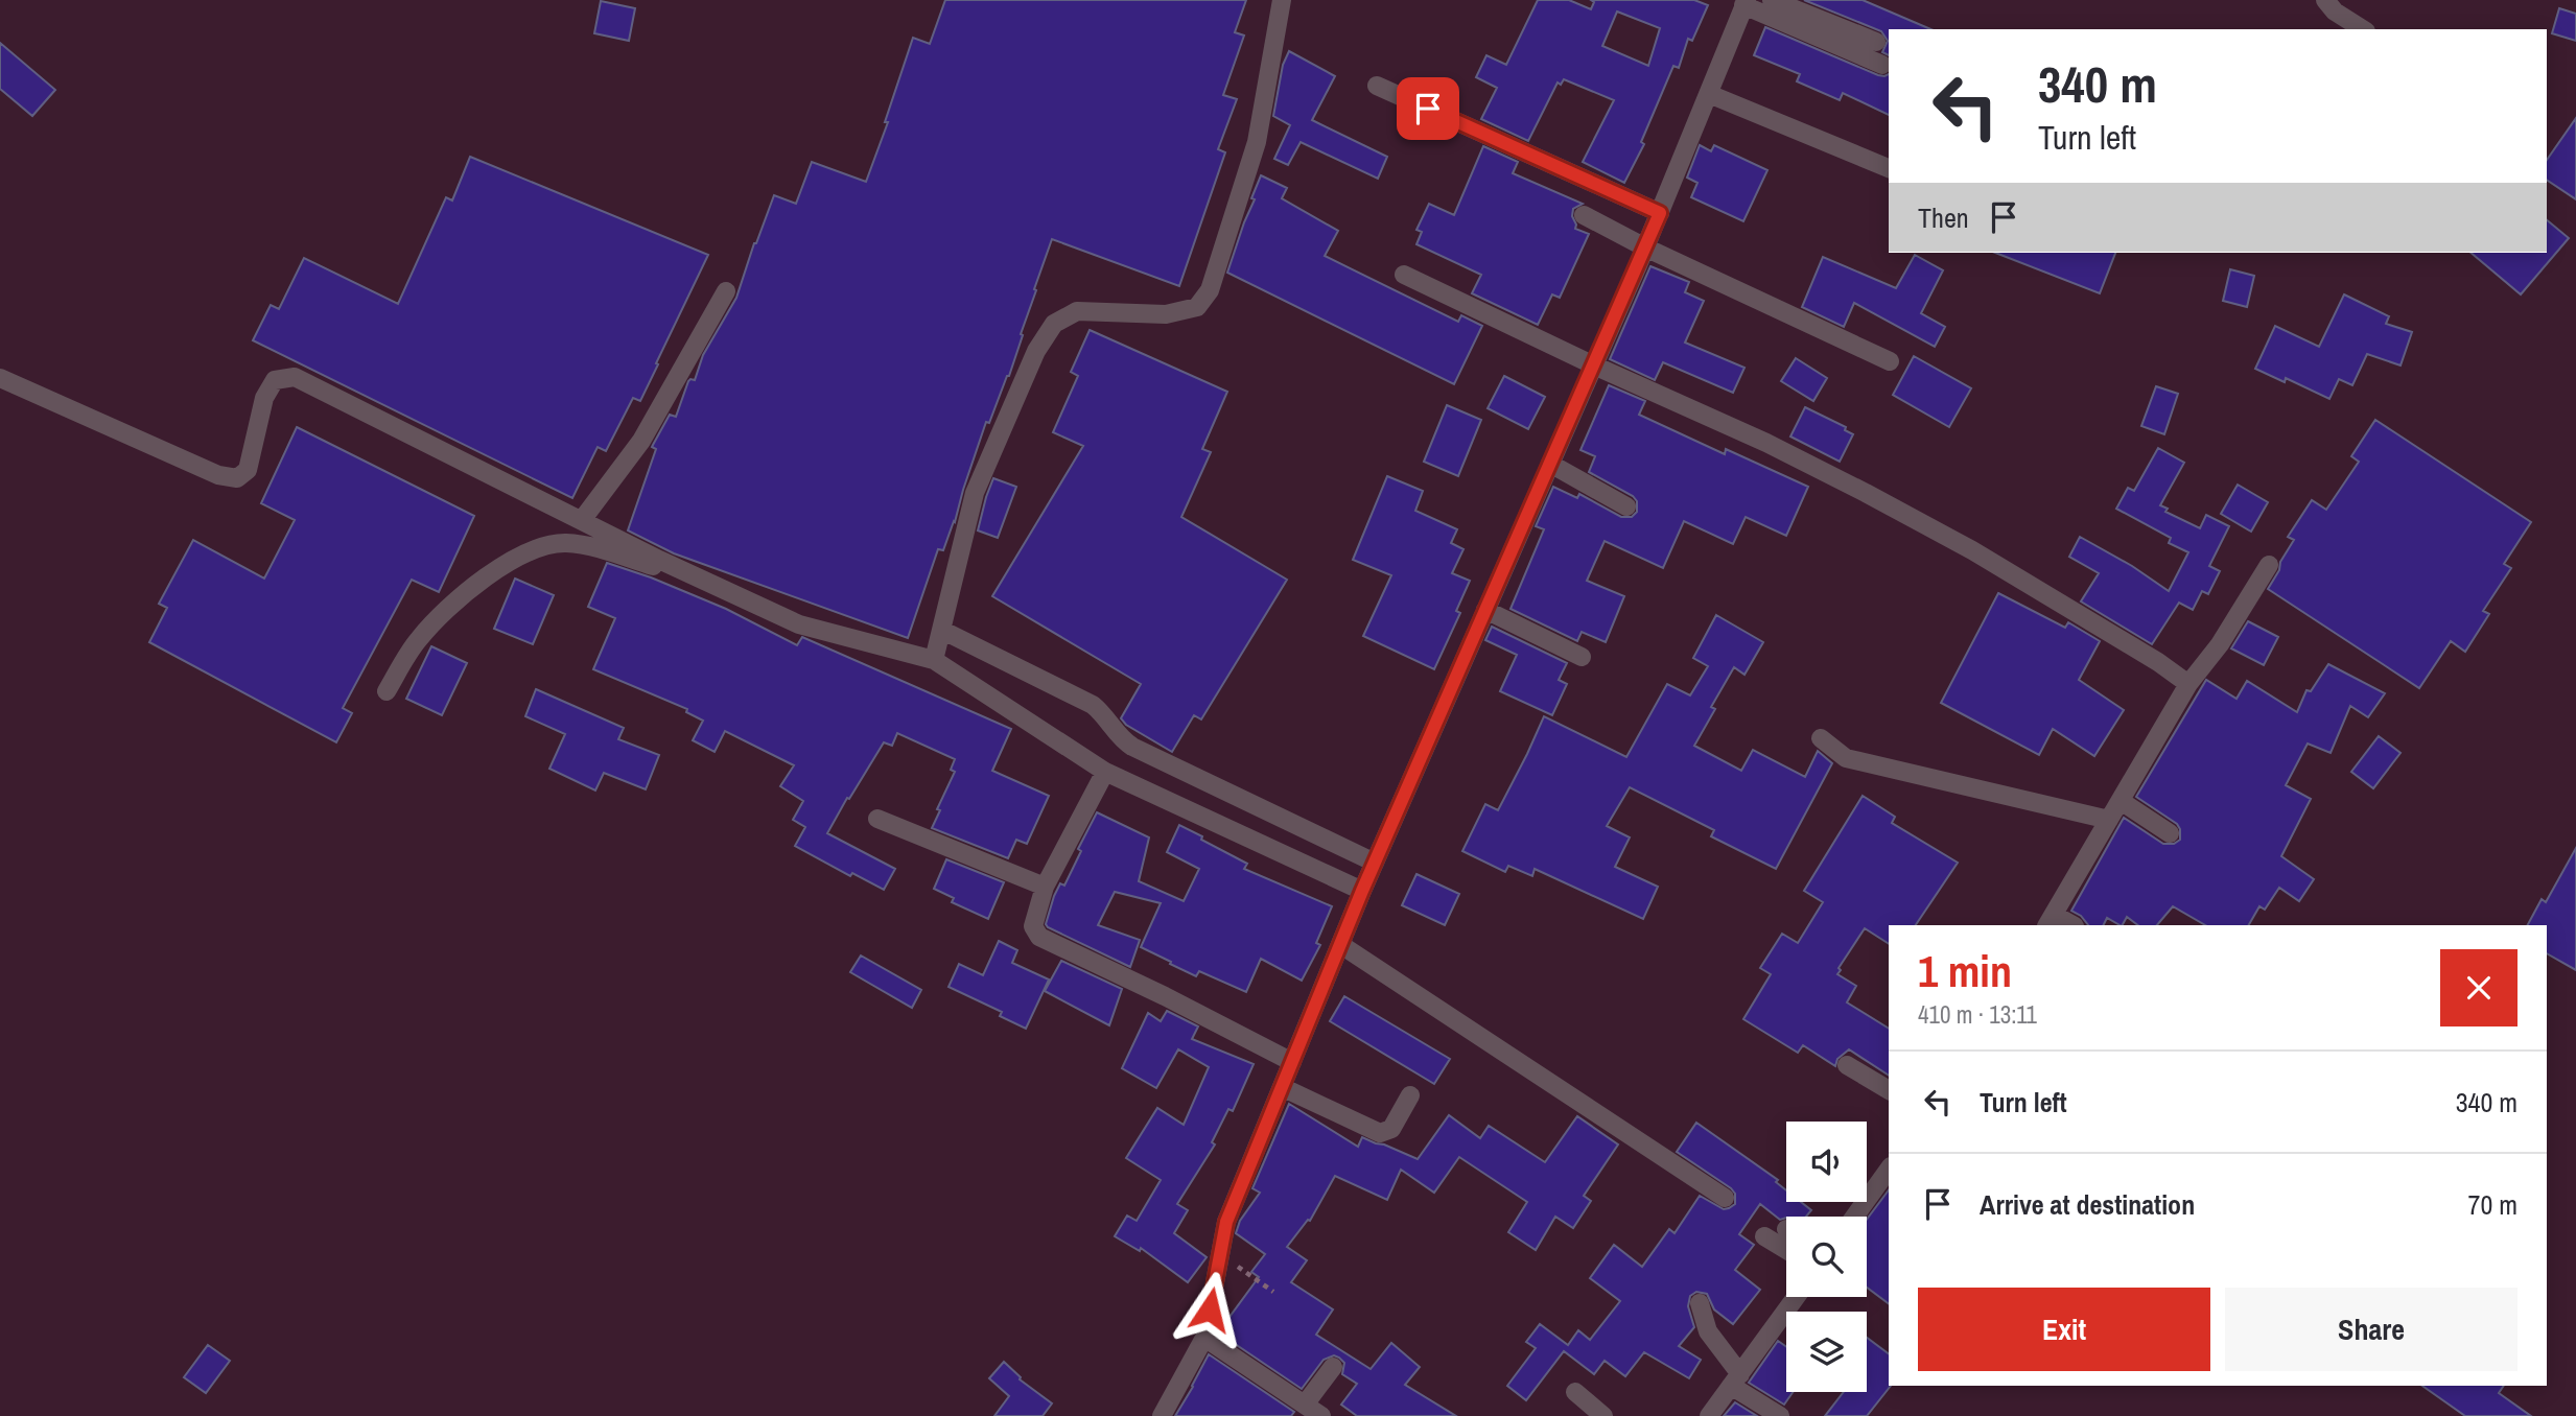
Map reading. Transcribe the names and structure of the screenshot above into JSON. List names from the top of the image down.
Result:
{
  "page": {
    "turn": ["340 m", "Turn left"],
    "then": "Then",
    "heading": ["1 min", "410 m · 13:11"],
    "list": [
      {
        "name": "Turn left",
        "value": "340 m"
      },
      {
        "name": "Arrive at destination",
        "value": "70 m"
      }
    ],
    "buttons": ["Exit", "Share"]
  }
}
